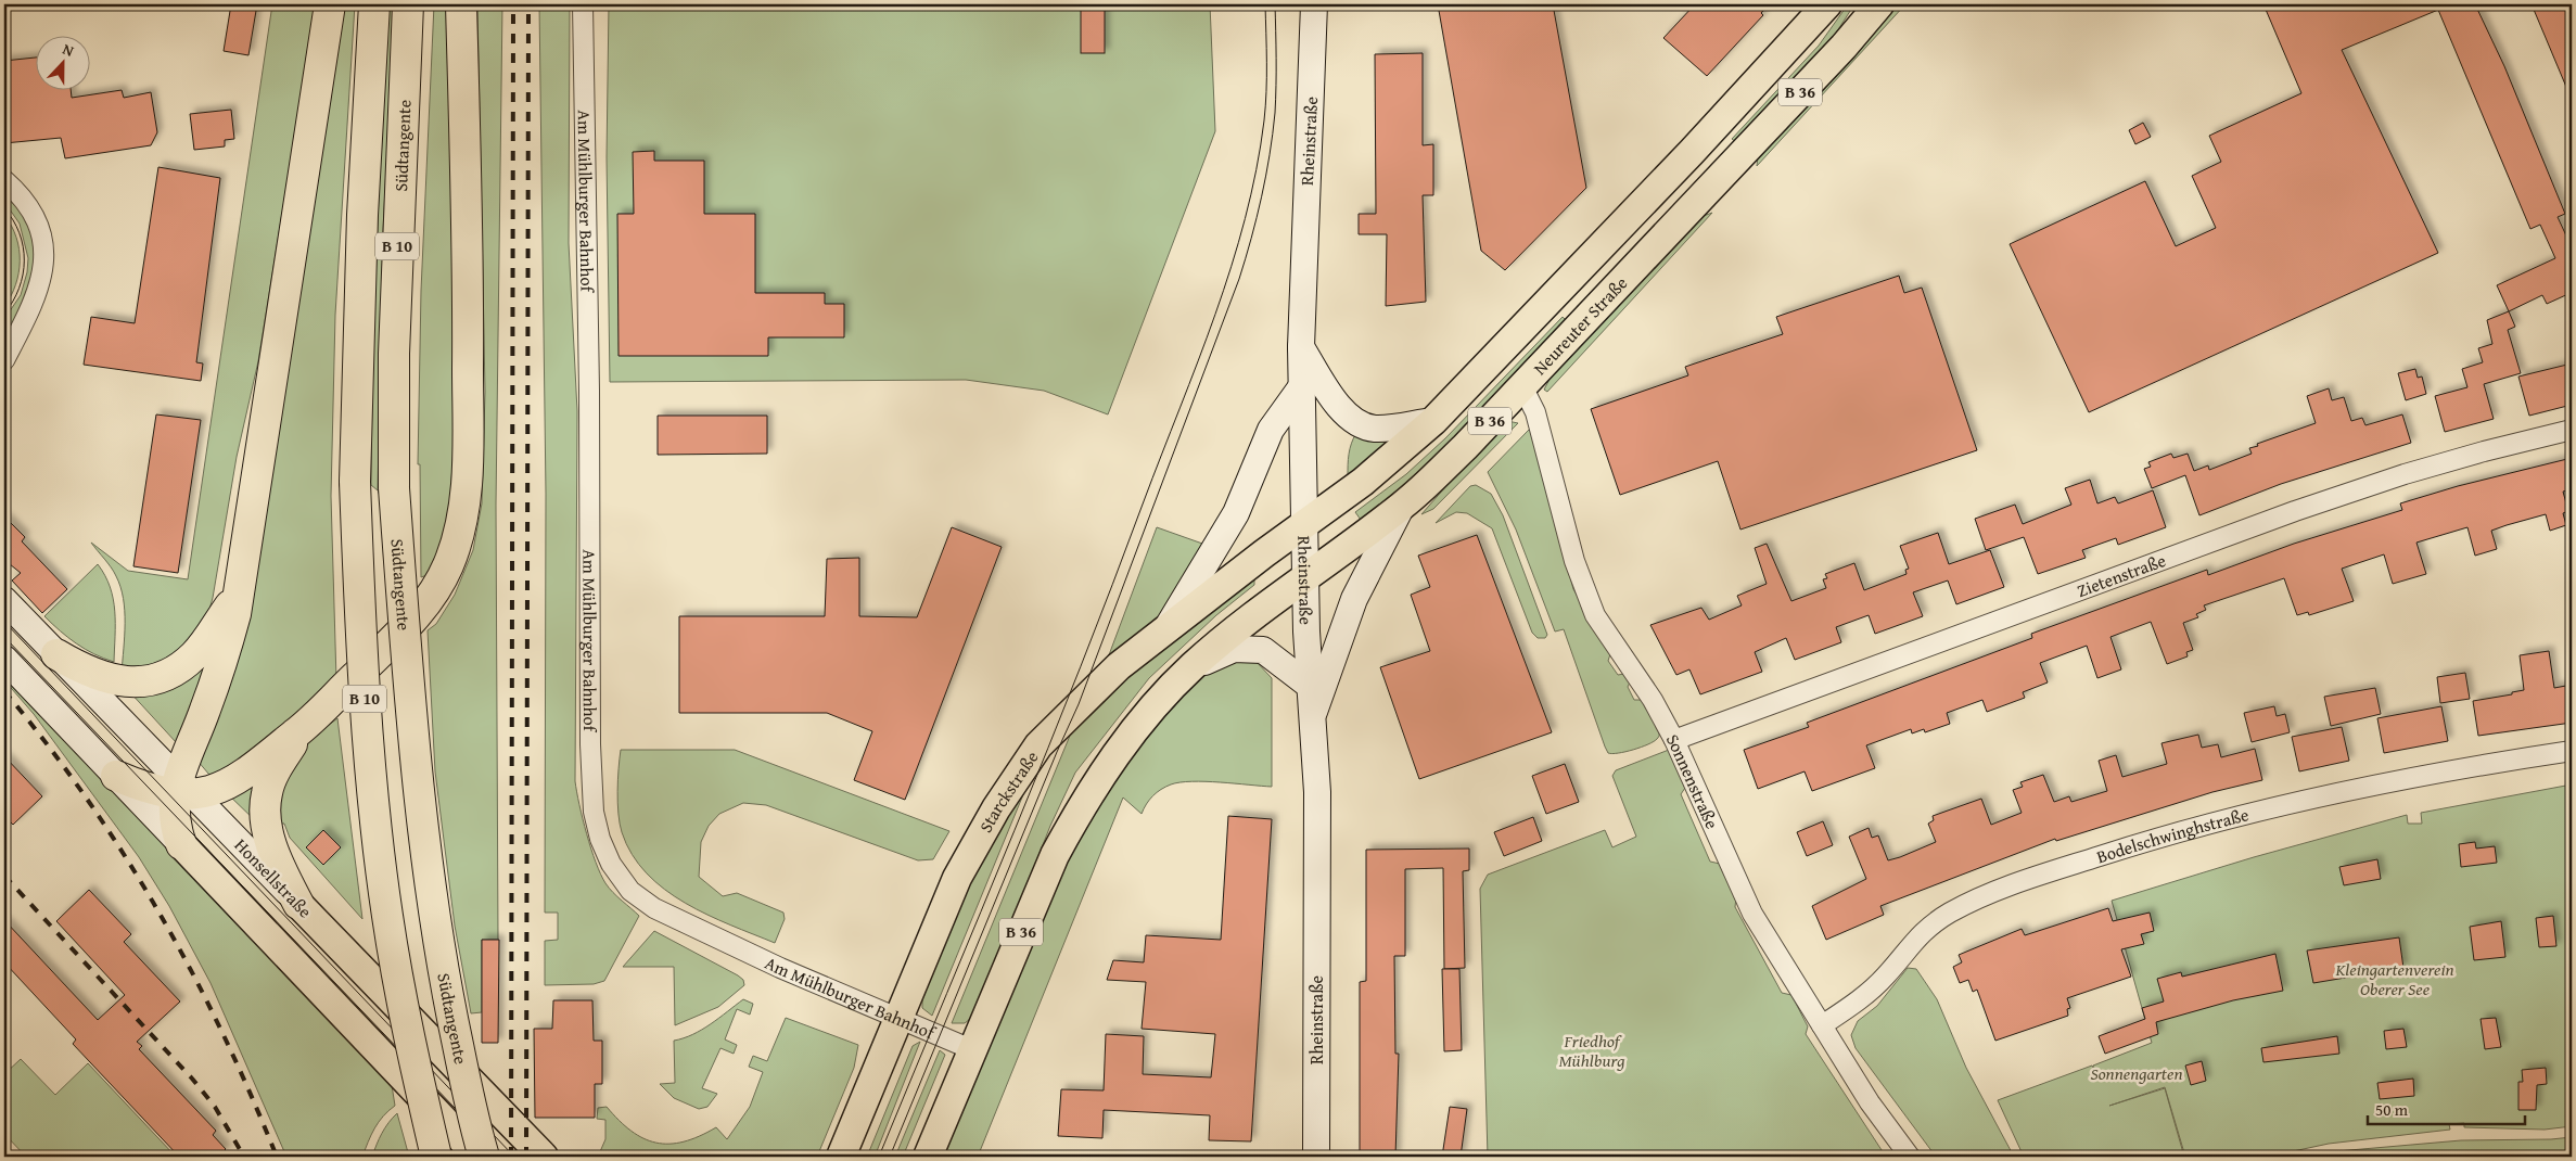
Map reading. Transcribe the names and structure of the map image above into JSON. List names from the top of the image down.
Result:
{
  "streets": {
    "highway": ["Südtangente", "B 10"],
    "main road": [
      "B 36",
      "Rheinstraße",
      "Neureuter Straße",
      "Starckstraße",
      "Honsellstraße"
    ],
    "street": [
      "Am Mühlburger Bahnhof",
      "Zietenstraße",
      "Sonnenstraße",
      "Bodelschwinghstraße"
    ]
  },
  "crossings": [
    ["B 36", "Am Mühlburger Bahnhof"],
    ["B 36", "Neureuter Straße"],
    ["Rheinstraße", "Neureuter Straße"],
    ["Rheinstraße", "Starckstraße"],
    ["Am Mühlburger Bahnhof", "Starckstraße"],
    ["Neureuter Straße", "Sonnenstraße"],
    ["Zietenstraße", "Sonnenstraße"],
    ["Sonnenstraße", "Bodelschwinghstraße"]
  ],
  "parks": ["Kleingartenverein Oberer See", "Friedhof Mühlburg", "Sonnengarten"],
  "scale_bar": "50 m",
  "north": "top"
}
